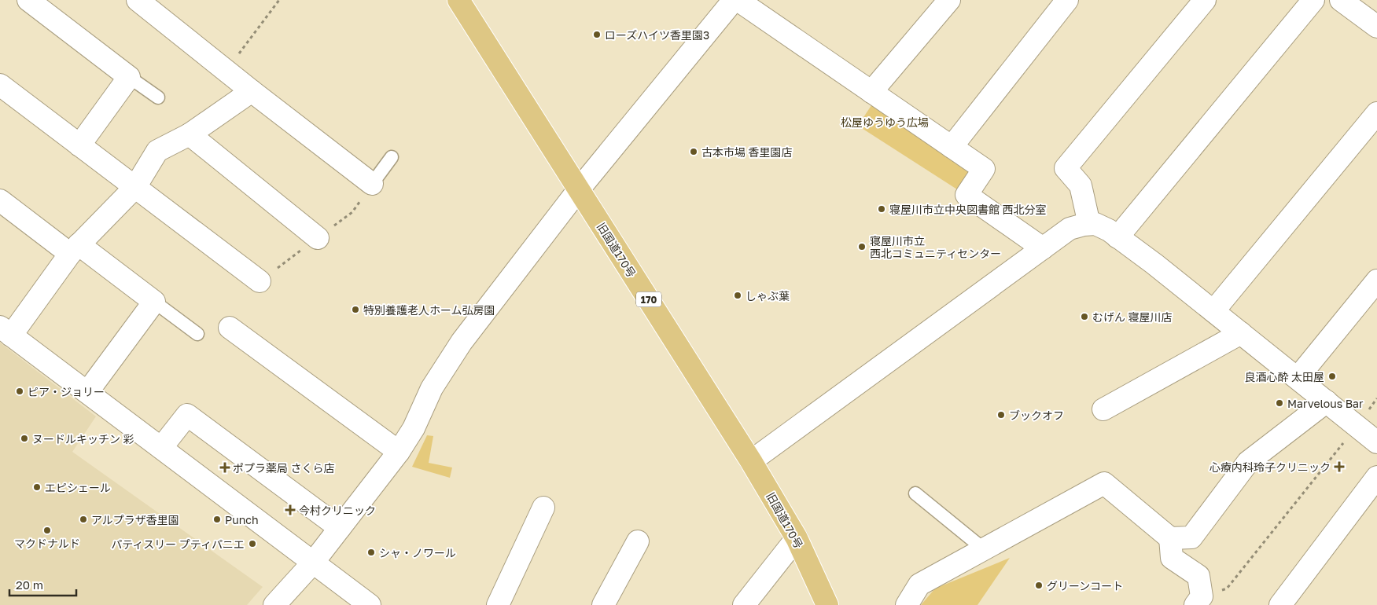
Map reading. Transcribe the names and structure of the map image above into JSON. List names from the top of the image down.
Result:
{
  "streets": {
    "highway": ["旧国道170号", "170"]
  },
  "parks": ["松屋ゆうゆう広場"],
  "places": {
    "other": [
      "ローズハイツ香里園3",
      "古本市場 香里園店",
      "寝屋川市立中央図書館 西北分室",
      "寝屋川市立 西北コミュニティセンター",
      "しゃぶ葉",
      "特別養護老人ホーム弘房園",
      "むげん 寝屋川店",
      "良酒心酔 太田屋",
      "ピア・ジョリー",
      "Marvelous Bar",
      "ブックオフ",
      "ヌードルキッチン 彩",
      "エピシェール",
      "アルプラザ香里園",
      "Punch",
      "マクドナルド",
      "パティスリー プティパニエ",
      "シャ・ノワール",
      "グリーンコート"
    ],
    "health": ["心療内科玲子クリニック", "ポプラ薬局 さくら店", "今村クリニック"]
  },
  "scale_bar": "20 m"
}
